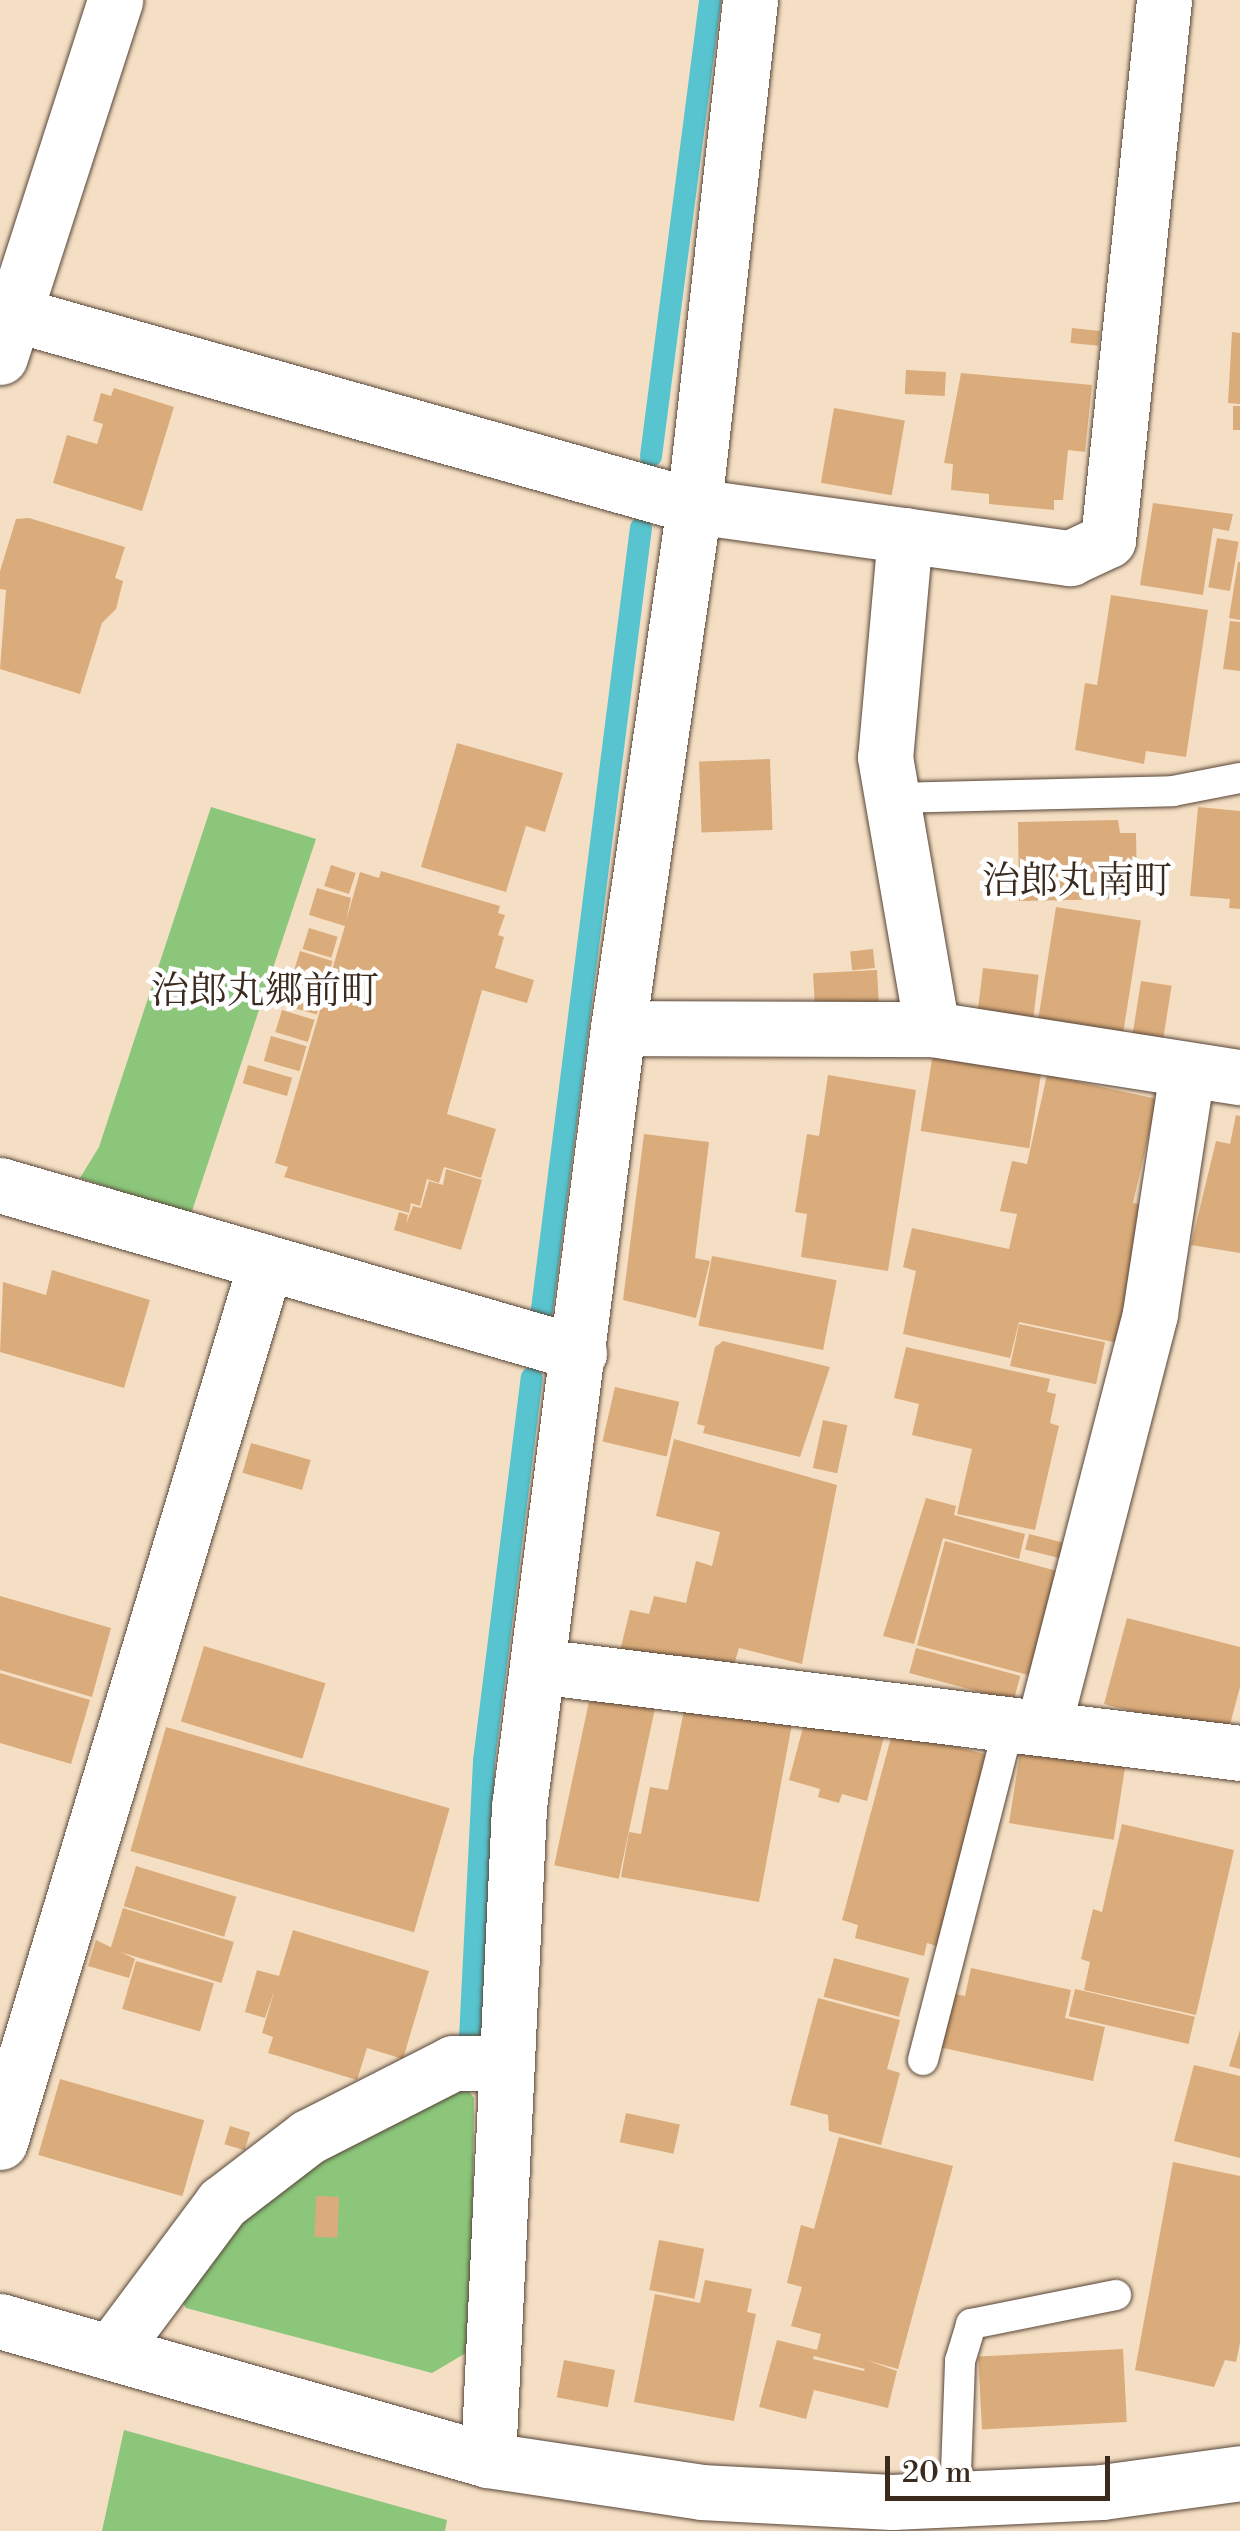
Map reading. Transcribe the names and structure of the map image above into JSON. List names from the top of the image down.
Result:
{
  "districts": ["治郎丸南町", "治郎丸郷前町"],
  "scale_bar": "20 m"
}
